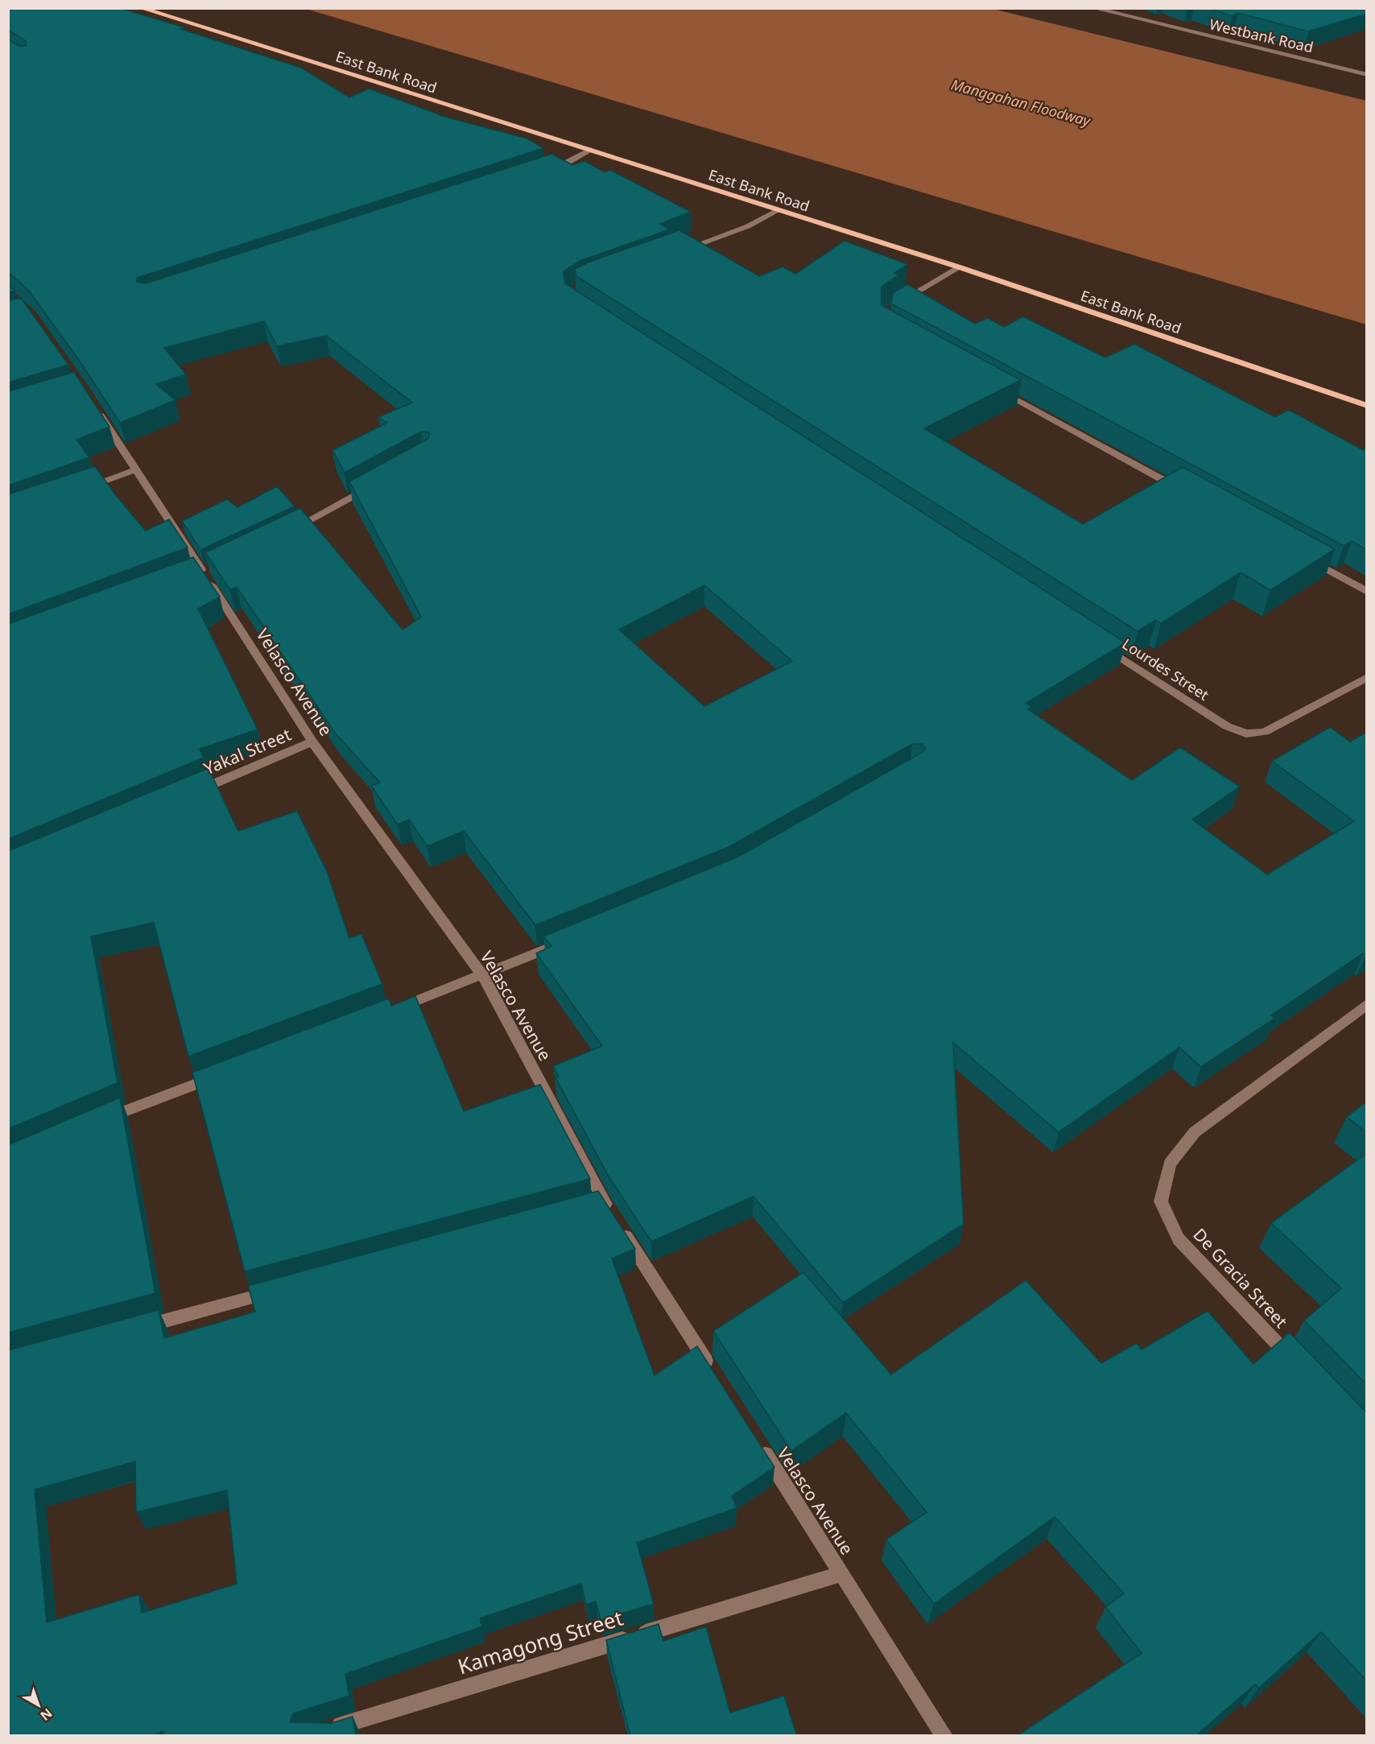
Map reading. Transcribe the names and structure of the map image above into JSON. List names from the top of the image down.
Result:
{
  "streets": {
    "main road": ["East Bank Road"],
    "street": [
      "Westbank Road",
      "Lourdes Street",
      "Velasco Avenue",
      "Yakal Street",
      "De Gracia Street",
      "Kamagong Street"
    ]
  },
  "crossings": [
    ["Velasco Avenue", "Yakal Street"],
    ["Velasco Avenue", "Kamagong Street"]
  ],
  "water": ["Manggahan Floodway"],
  "north": "bottom right"
}
